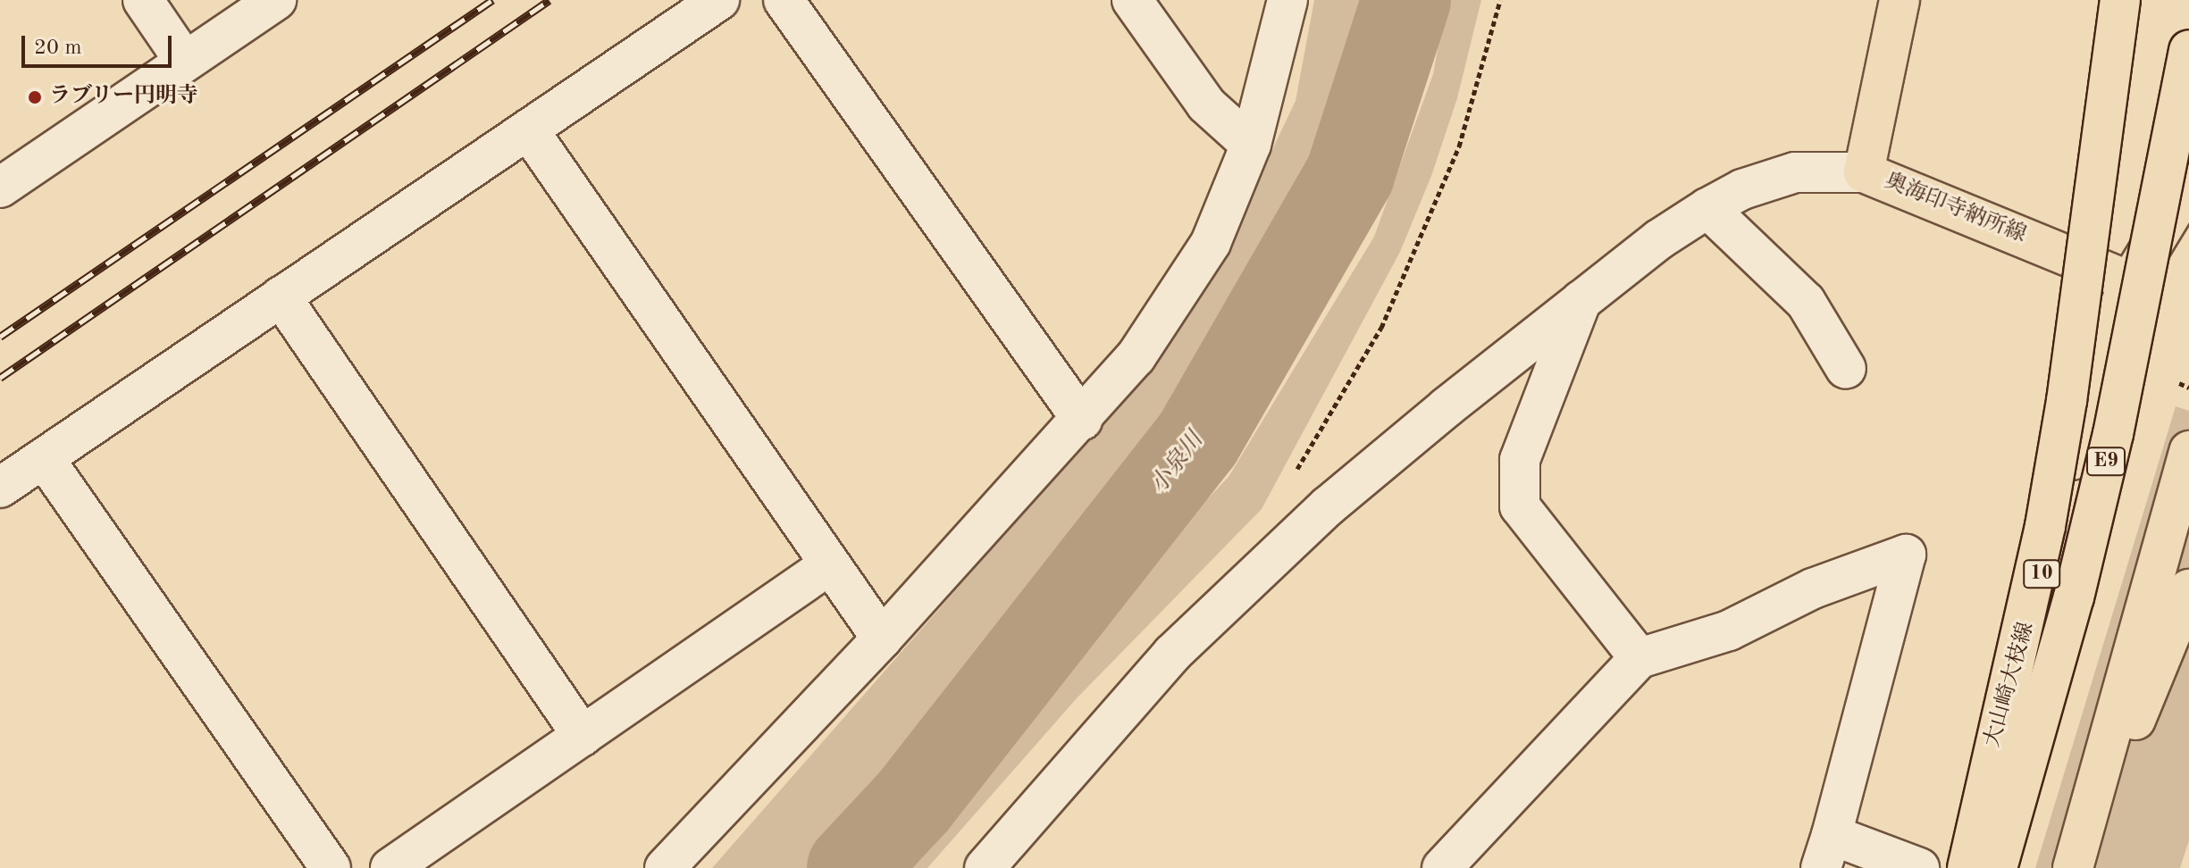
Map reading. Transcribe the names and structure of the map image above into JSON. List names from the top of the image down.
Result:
{
  "streets": {
    "main road": [
      "奥海印寺納所線",
      "E9",
      "10",
      "大山崎大枝線"
    ]
  },
  "crossings": [
    ["奥海印寺納所線", "大山崎大枝線"]
  ],
  "water": ["小泉川"],
  "places": ["ラブリー円明寺"],
  "scale_bar": "20 m"
}
